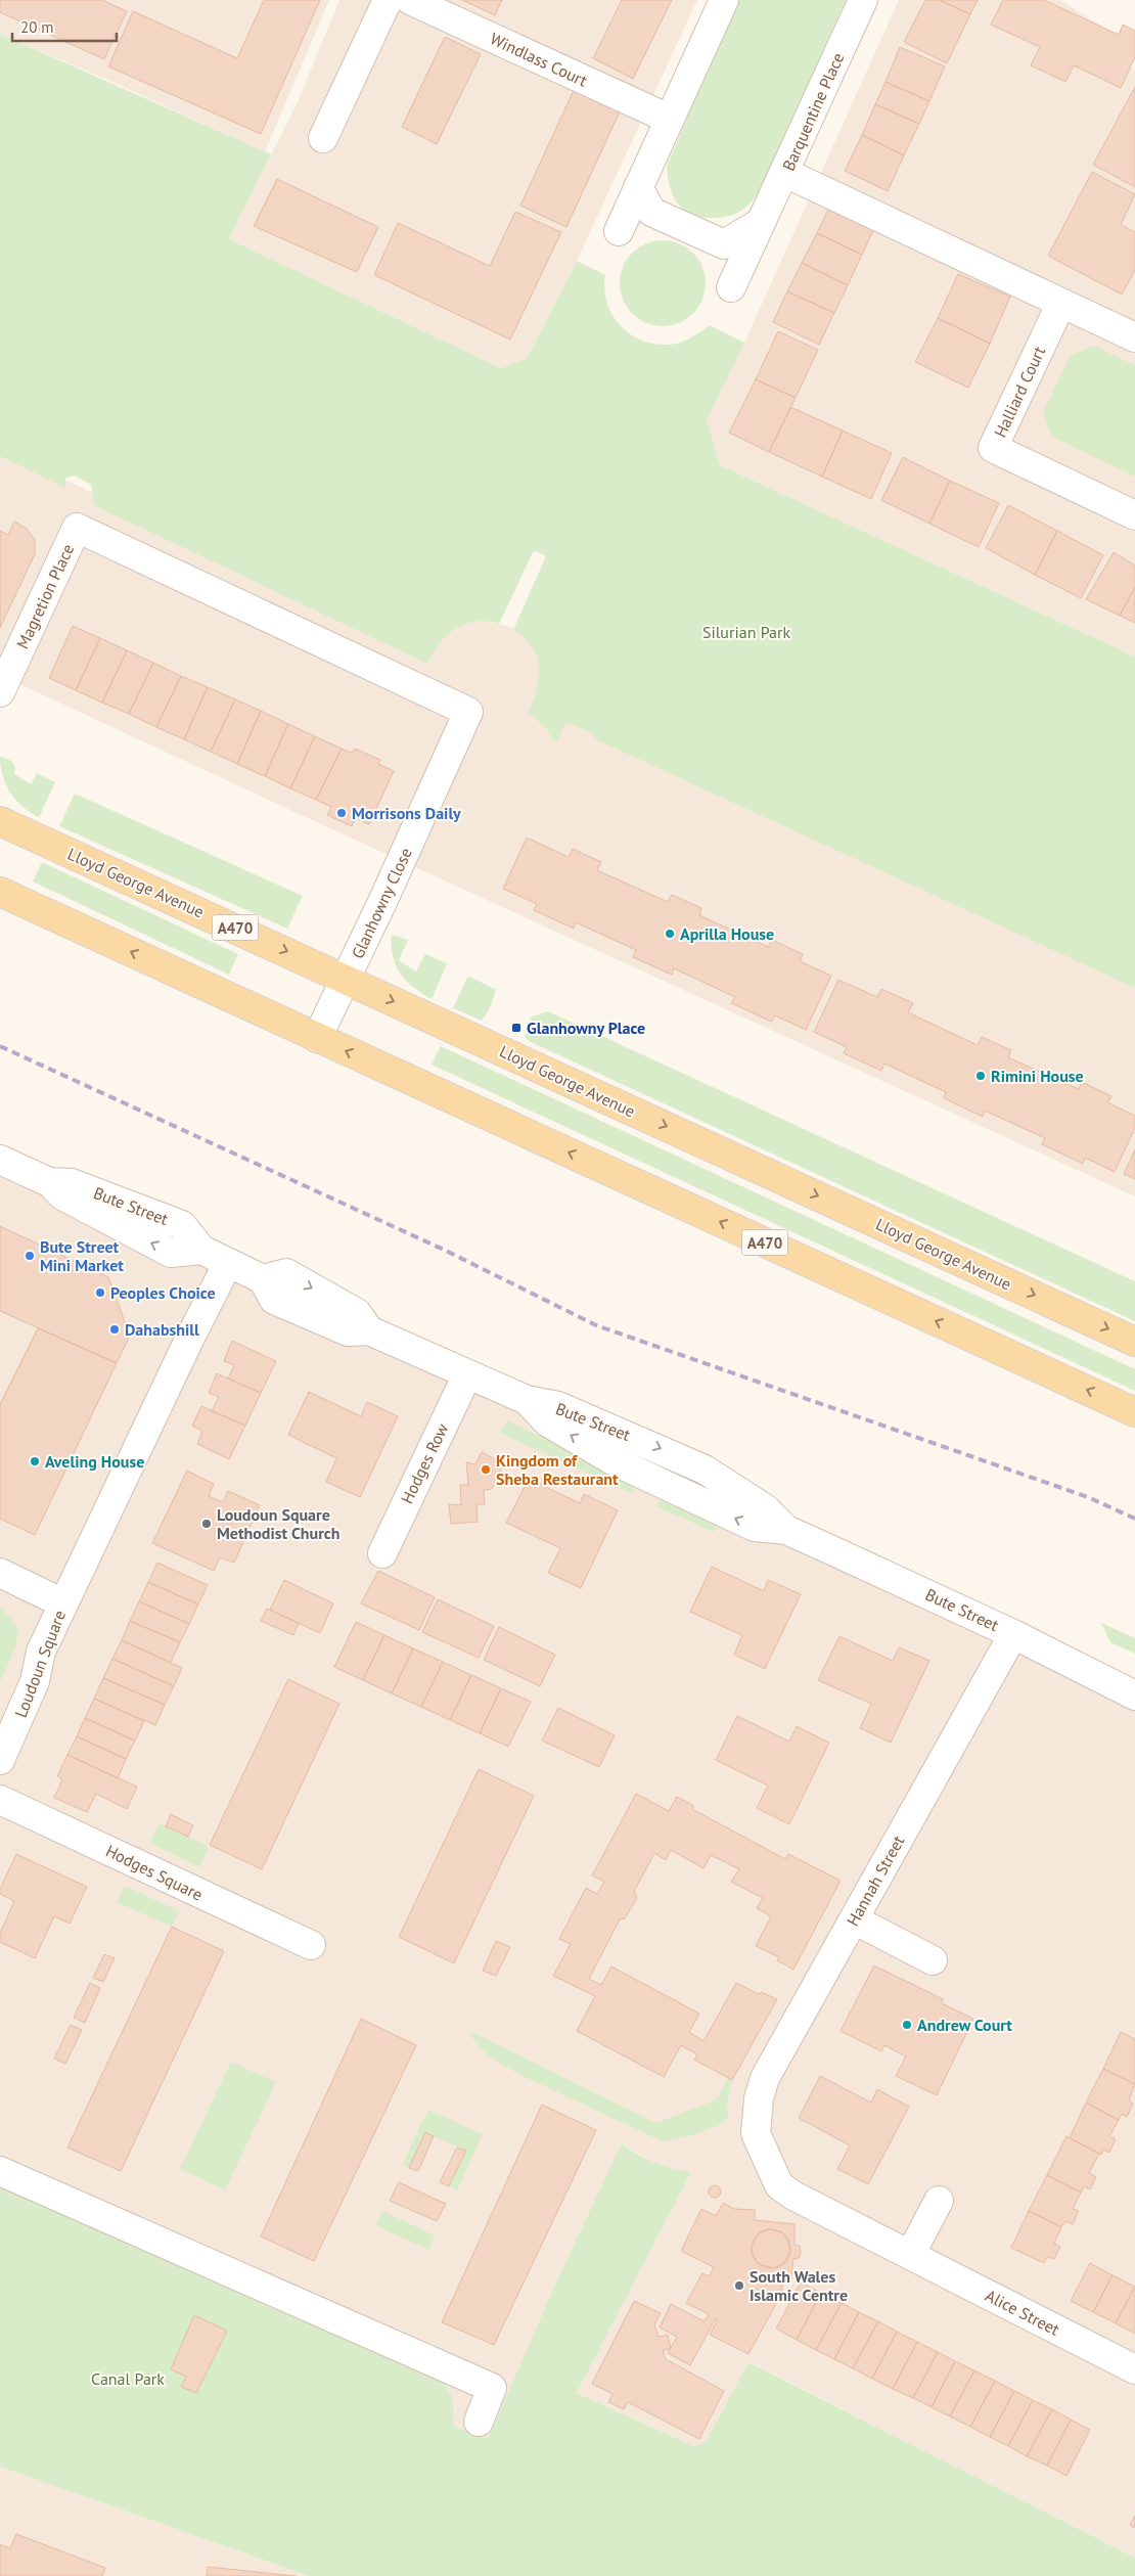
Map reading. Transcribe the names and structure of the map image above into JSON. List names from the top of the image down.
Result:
{
  "streets": {
    "main road": ["Lloyd George Avenue", "A470"],
    "street": [
      "Windlass Court",
      "Barquentine Place",
      "Halliard Court",
      "Magretion Place",
      "Glanhowny Close",
      "Bute Street",
      "Hodges Row",
      "Loudoun Square",
      "Hodges Square",
      "Hannah Street",
      "Alice Street"
    ]
  },
  "crossings": [
    ["Magretion Place", "Glanhowny Close"],
    ["Lloyd George Avenue", "Glanhowny Close"],
    ["Glanhowny Close", "A470"],
    ["Bute Street", "Hodges Row"],
    ["Bute Street", "Hannah Street"],
    ["Hannah Street", "Alice Street"]
  ],
  "parks": ["Silurian Park", "Canal Park"],
  "places": {
    "other": [
      "Morrisons Daily",
      "Aprilla House",
      "Rimini House",
      "Bute Street Mini Market",
      "Peoples Choice",
      "Dahabshill",
      "Aveling House",
      "Kingdom of Sheba Restaurant",
      "Loudoun Square Methodist Church",
      "Andrew Court",
      "South Wales Islamic Centre"
    ],
    "transit": ["Glanhowny Place"]
  },
  "scale_bar": "20 m"
}
